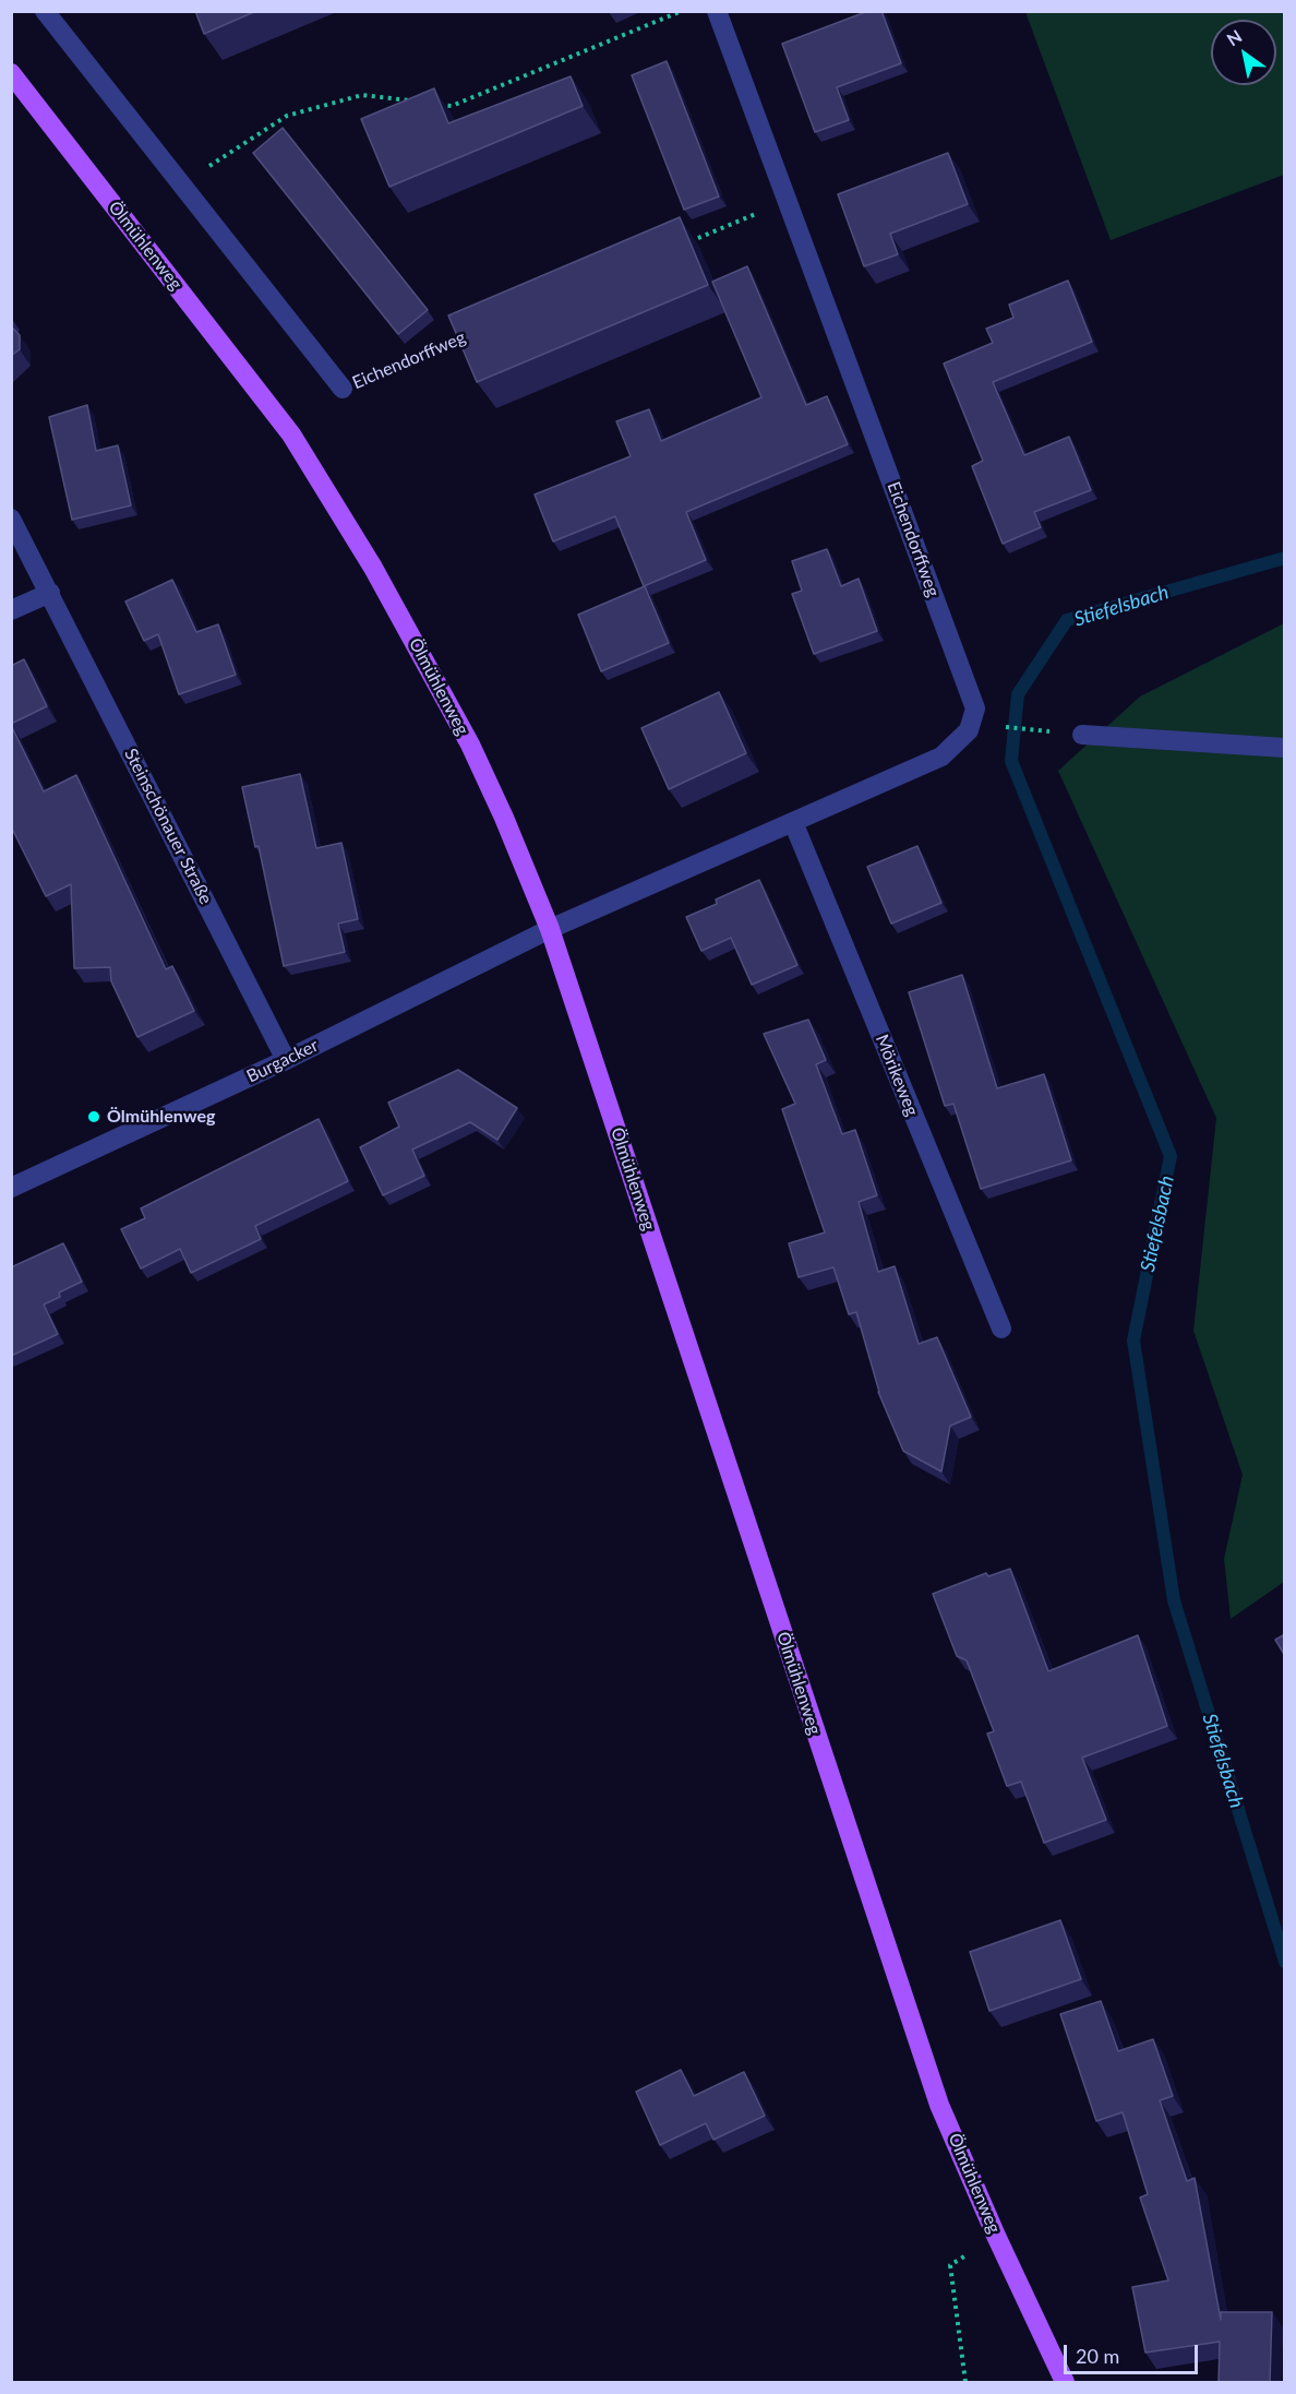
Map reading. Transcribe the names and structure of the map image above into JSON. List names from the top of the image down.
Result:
{
  "streets": {
    "main road": ["Ölmühlenweg"],
    "street": [
      "Eichendorffweg",
      "Steinschönauer Straße",
      "Burgacker",
      "Mörikeweg"
    ]
  },
  "crossings": [
    ["Ölmühlenweg", "Burgacker"],
    ["Eichendorffweg", "Mörikeweg"],
    ["Steinschönauer Straße", "Burgacker"]
  ],
  "water": ["Stiefelsbach"],
  "places": ["Ölmühlenweg"],
  "scale_bar": "20 m",
  "north": "top left"
}
